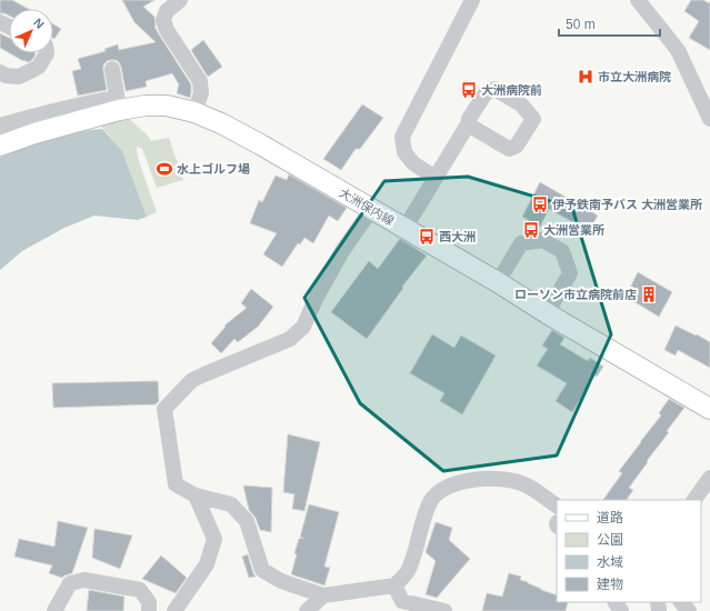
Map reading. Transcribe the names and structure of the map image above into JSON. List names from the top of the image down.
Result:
{
  "streets": {
    "main road": ["大洲保内線"]
  },
  "places": {
    "hospital": ["市立大洲病院"],
    "bus stop": [
      "大洲病院前",
      "伊予鉄南予バス 大洲営業所",
      "大洲営業所",
      "西大洲"
    ],
    "sports": ["水上ゴルフ場"],
    "building": ["ローソン市立病院前店"]
  },
  "legend": [
    "道路",
    "公園",
    "水域",
    "建物"
  ],
  "scale_bar": "50 m",
  "north": "top right"
}
